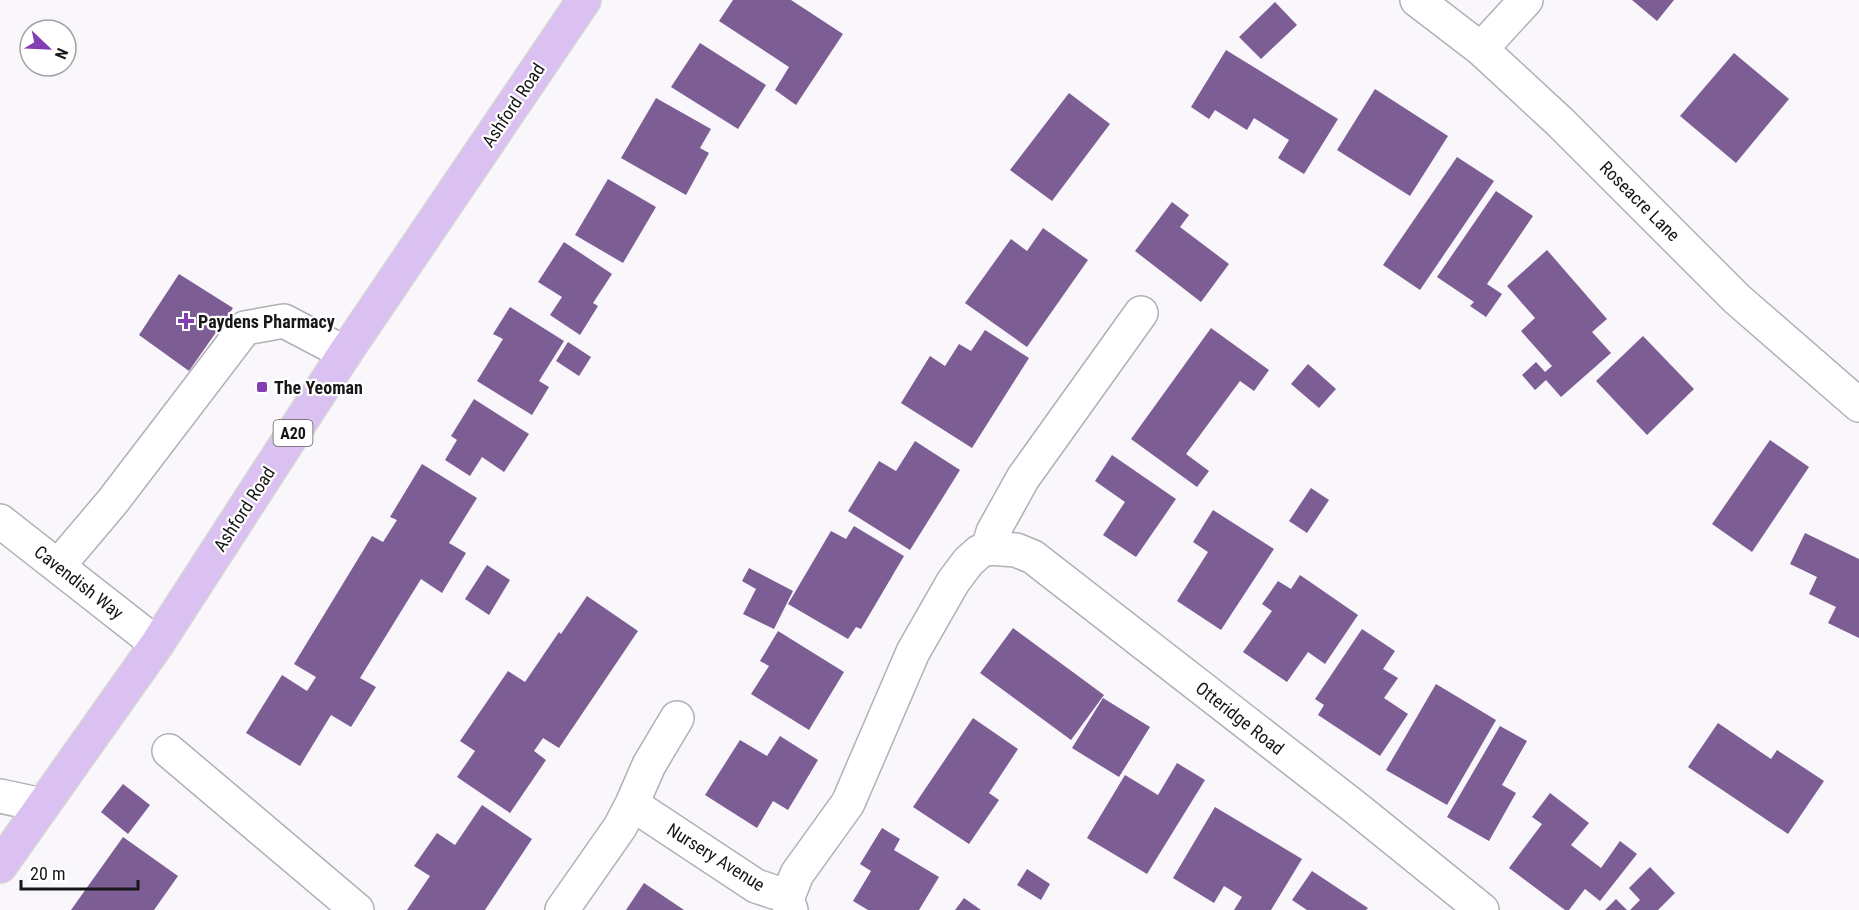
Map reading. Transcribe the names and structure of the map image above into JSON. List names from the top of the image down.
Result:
{
  "streets": {
    "main road": ["Ashford Road", "A20"],
    "street": [
      "Roseacre Lane",
      "Cavendish Way",
      "Otteridge Road",
      "Nursery Avenue"
    ]
  },
  "crossings": [
    ["Ashford Road", "Cavendish Way"]
  ],
  "places": {
    "health": ["Paydens Pharmacy"],
    "transit": ["The Yeoman"]
  },
  "scale_bar": "20 m",
  "north": "bottom right"
}
